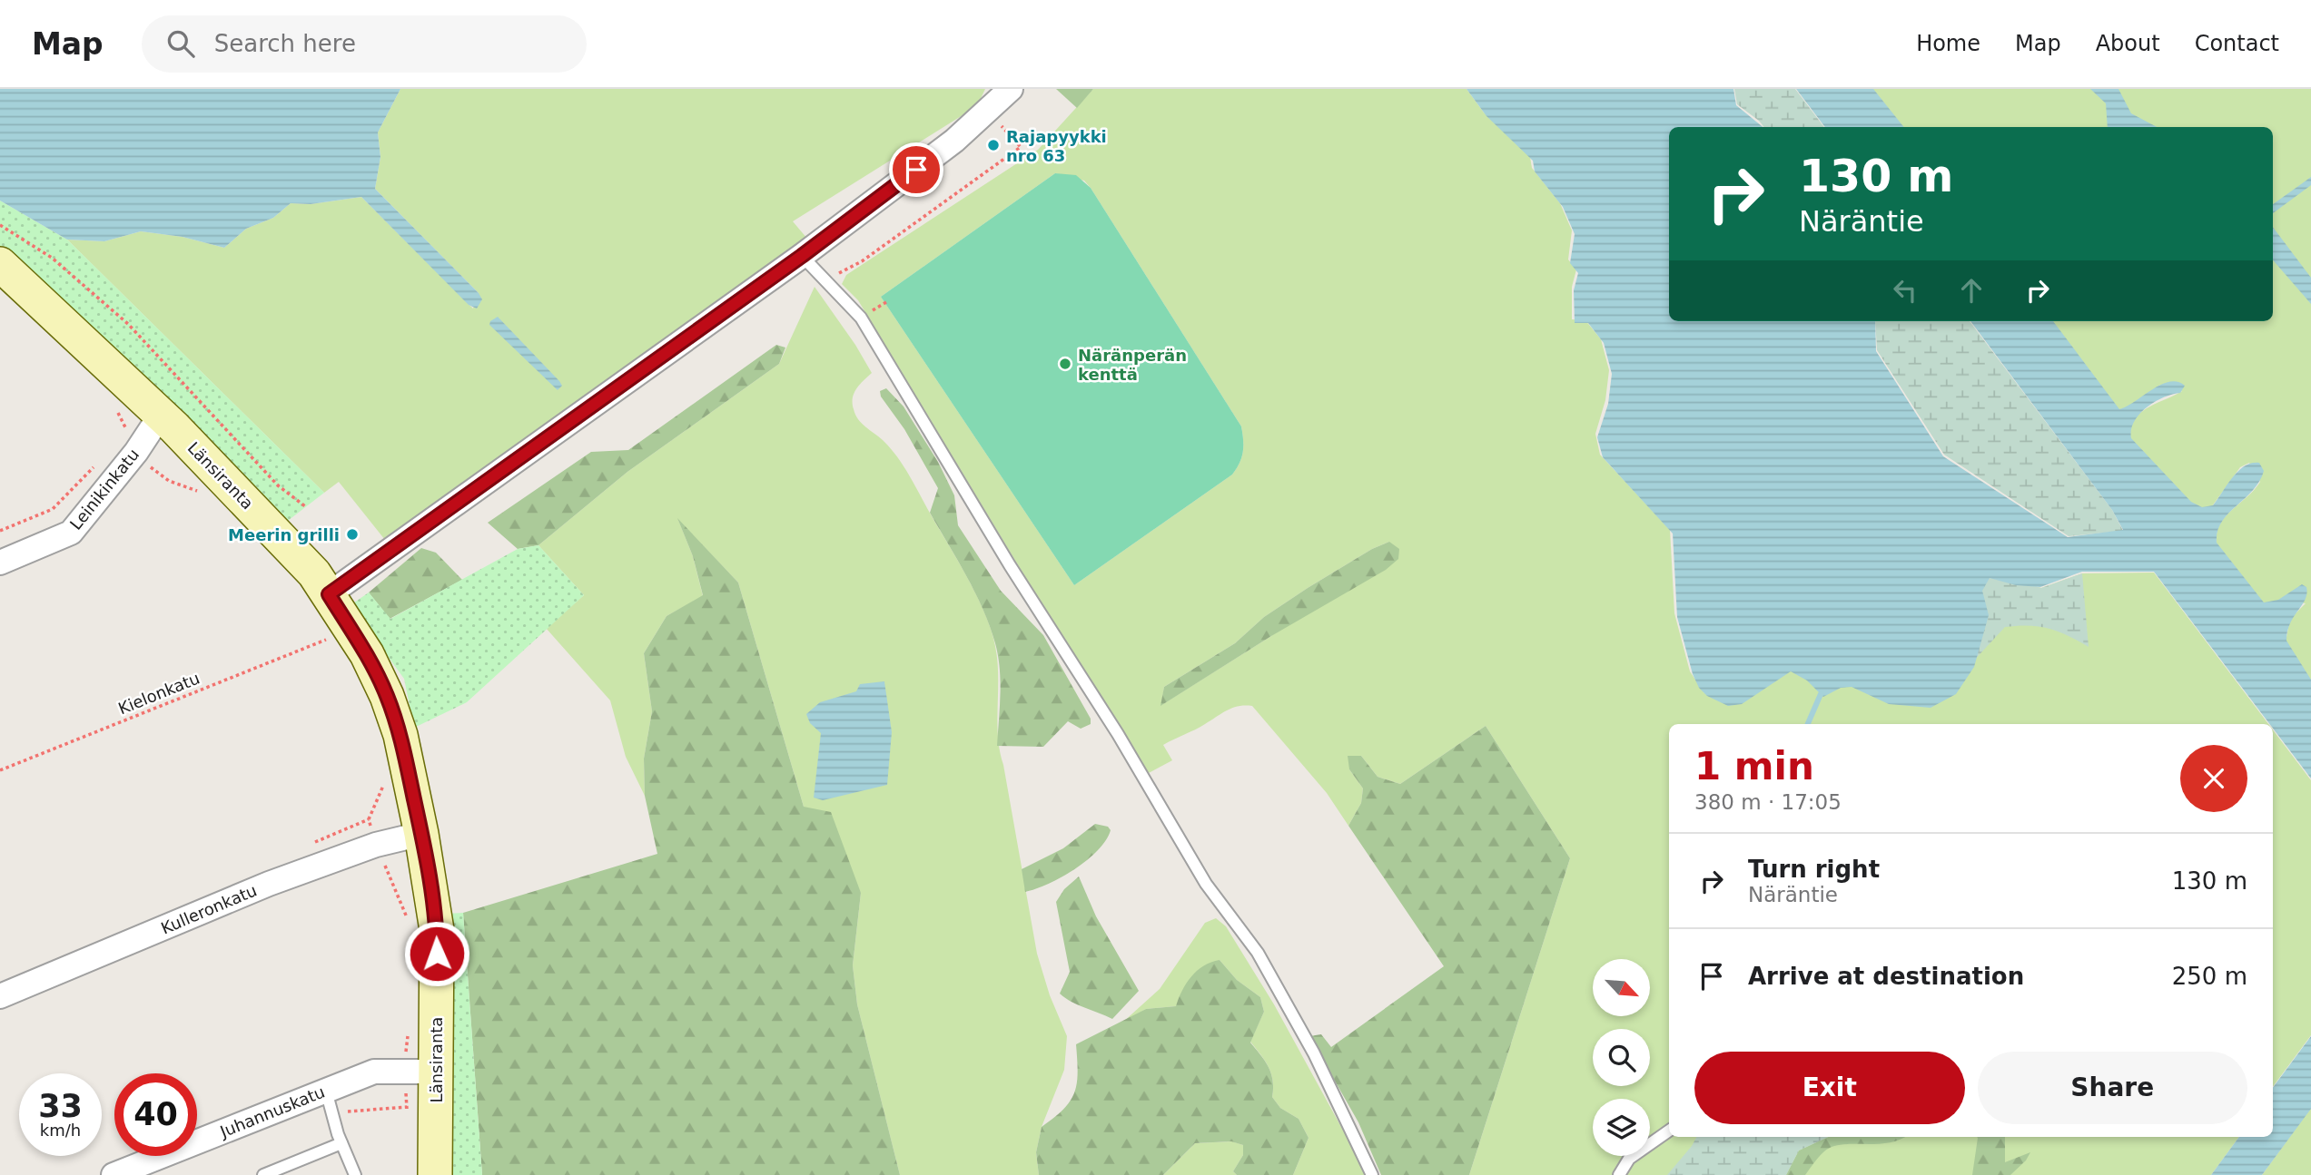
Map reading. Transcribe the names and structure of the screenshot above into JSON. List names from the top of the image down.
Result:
{
  "streets": {
    "street": [
      "Länsiranta",
      "Leinikinkatu",
      "Kulleronkatu",
      "Juhannuskatu"
    ],
    "path": ["Kielonkatu"]
  },
  "crossings": [
    ["Länsiranta", "Leinikinkatu"],
    ["Länsiranta", "Kulleronkatu"],
    ["Länsiranta", "Juhannuskatu"]
  ],
  "places": ["Rajapyykki nro 63", "Näränperän kenttä", "Meerin grilli"],
  "north": "bottom right",
  "page": {
    "header": "Map",
    "search": "Search here",
    "nav": [
      "Home",
      "Map",
      "About",
      "Contact"
    ],
    "turn": ["130 m", "Näräntie"],
    "heading": ["1 min", "380 m · 17:05"],
    "list": [
      {
        "name": "Turn right",
        "note": "Näräntie",
        "value": "130 m"
      },
      {
        "name": "Arrive at destination",
        "value": "250 m"
      }
    ],
    "buttons": ["Exit", "Share"],
    "speed": "33 km/h",
    "limit": "40"
  }
}
